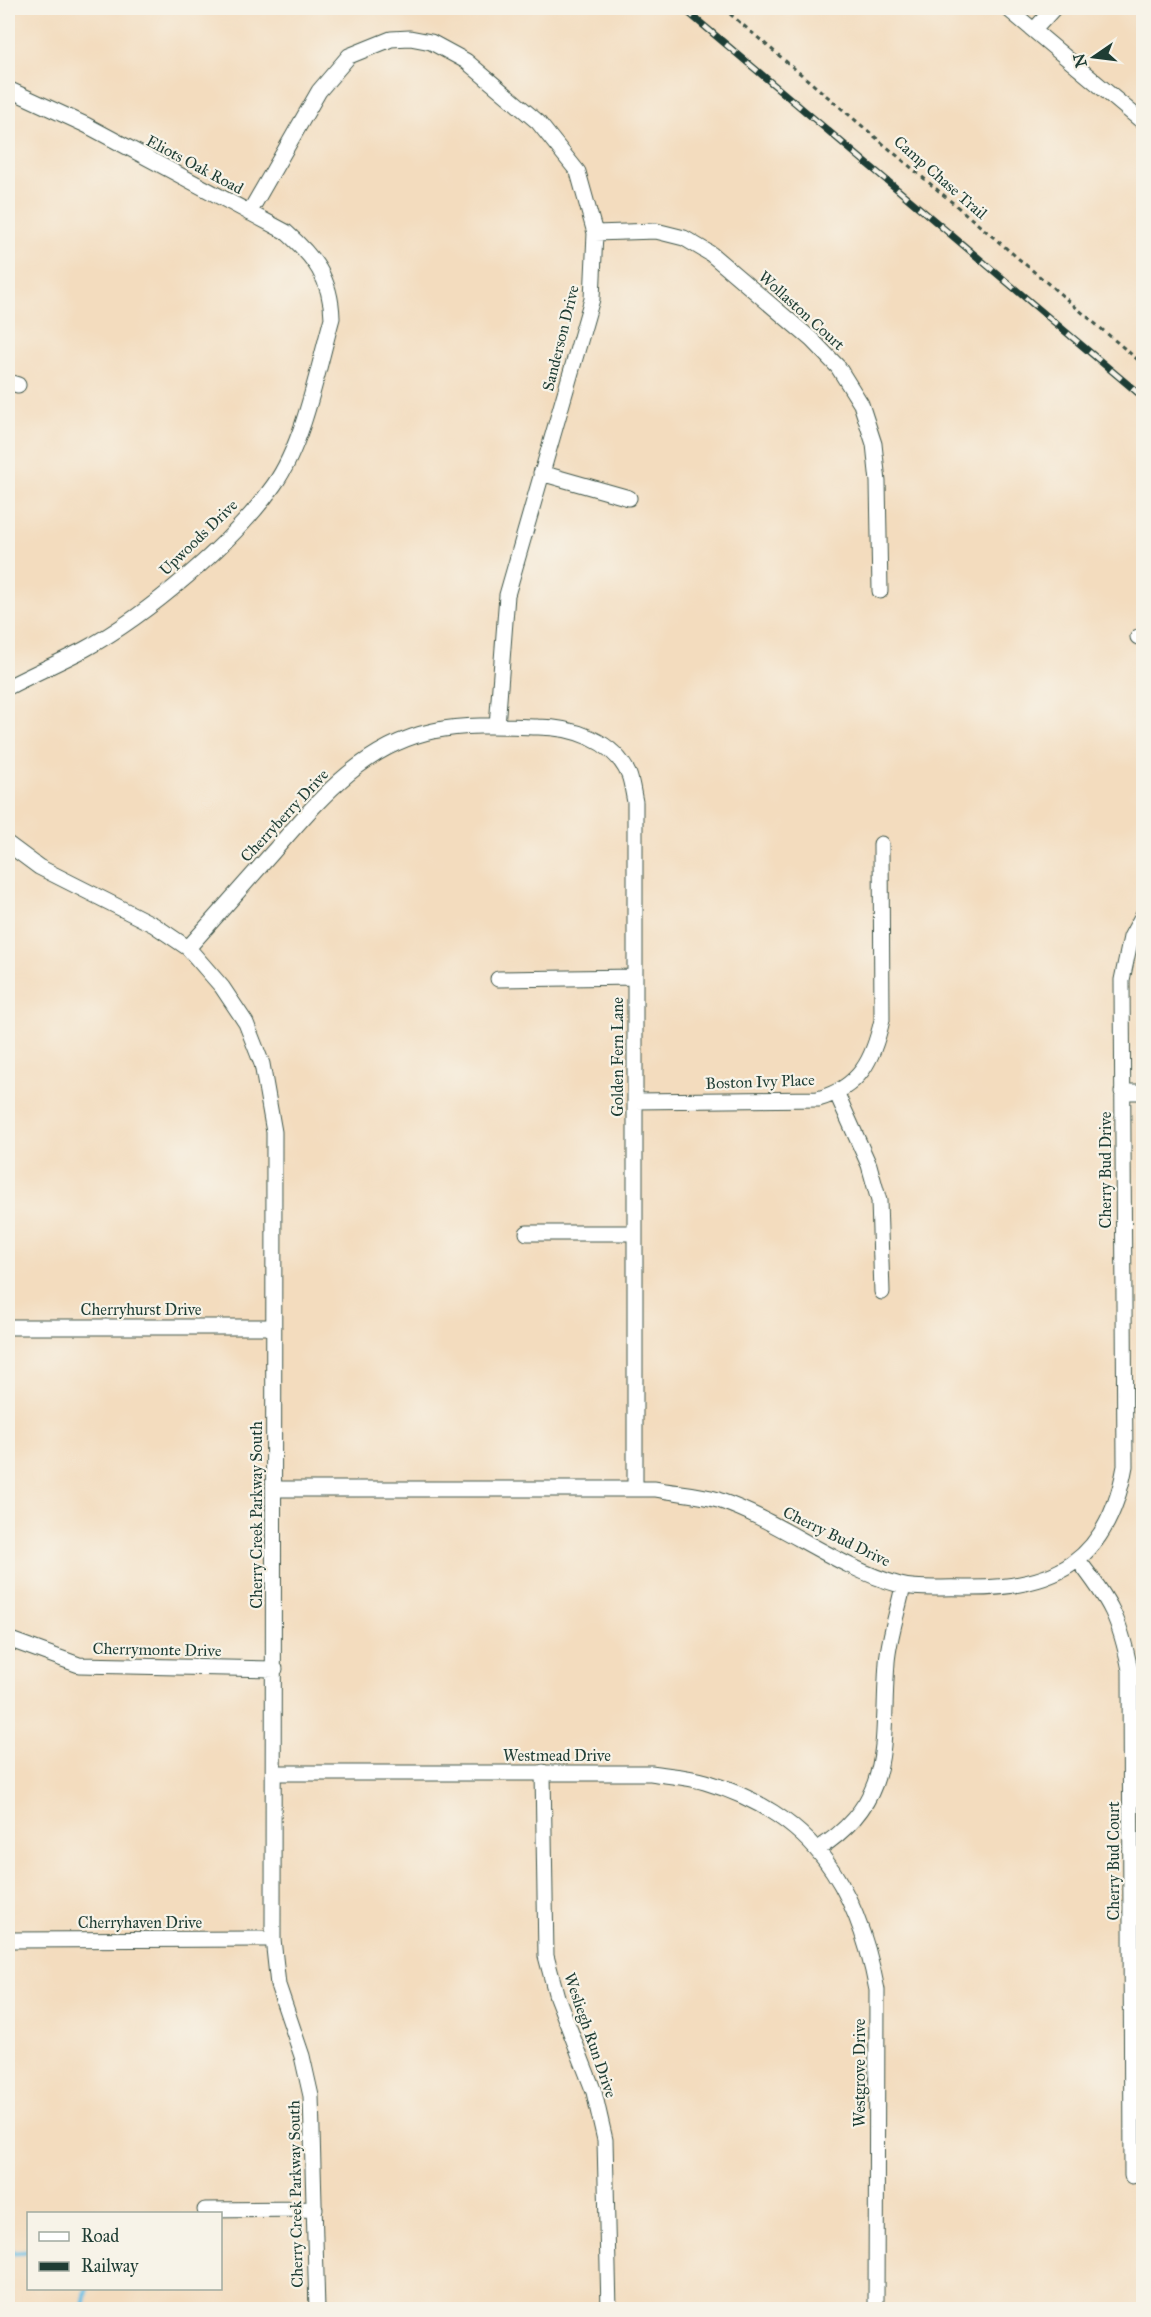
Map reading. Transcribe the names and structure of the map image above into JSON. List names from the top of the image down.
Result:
{
  "streets": {
    "street": [
      "Eliots Oak Road",
      "Wollaston Court",
      "Sanderson Drive",
      "Upwoods Drive",
      "Cherryberry Drive",
      "Golden Fern Lane",
      "Boston Ivy Place",
      "Cherry Bud Drive",
      "Cherryhurst Drive",
      "Cherry Creek Parkway South",
      "Cherrymonte Drive",
      "Westmead Drive",
      "Cherry Bud Court",
      "Cherryhaven Drive",
      "Wesliegh Run Drive",
      "Westgrove Drive"
    ],
    "path": ["Camp Chase Trail"]
  },
  "crossings": [
    ["Eliots Oak Road", "Sanderson Drive"],
    ["Eliots Oak Road", "Upwoods Drive"],
    ["Wollaston Court", "Sanderson Drive"],
    ["Sanderson Drive", "Cherryberry Drive"],
    ["Sanderson Drive", "Golden Fern Lane"],
    ["Cherryberry Drive", "Golden Fern Lane"],
    ["Cherryberry Drive", "Cherry Creek Parkway South"],
    ["Golden Fern Lane", "Boston Ivy Place"],
    ["Golden Fern Lane", "Cherry Bud Drive"],
    ["Cherry Bud Drive", "Cherry Creek Parkway South"],
    ["Cherry Bud Drive", "Cherry Bud Court"],
    ["Cherryhurst Drive", "Cherry Creek Parkway South"],
    ["Cherry Creek Parkway South", "Cherrymonte Drive"],
    ["Cherry Creek Parkway South", "Westmead Drive"],
    ["Cherry Creek Parkway South", "Cherryhaven Drive"],
    ["Westmead Drive", "Wesliegh Run Drive"],
    ["Westmead Drive", "Westgrove Drive"]
  ],
  "legend": ["Road", "Railway"],
  "north": "left"
}
